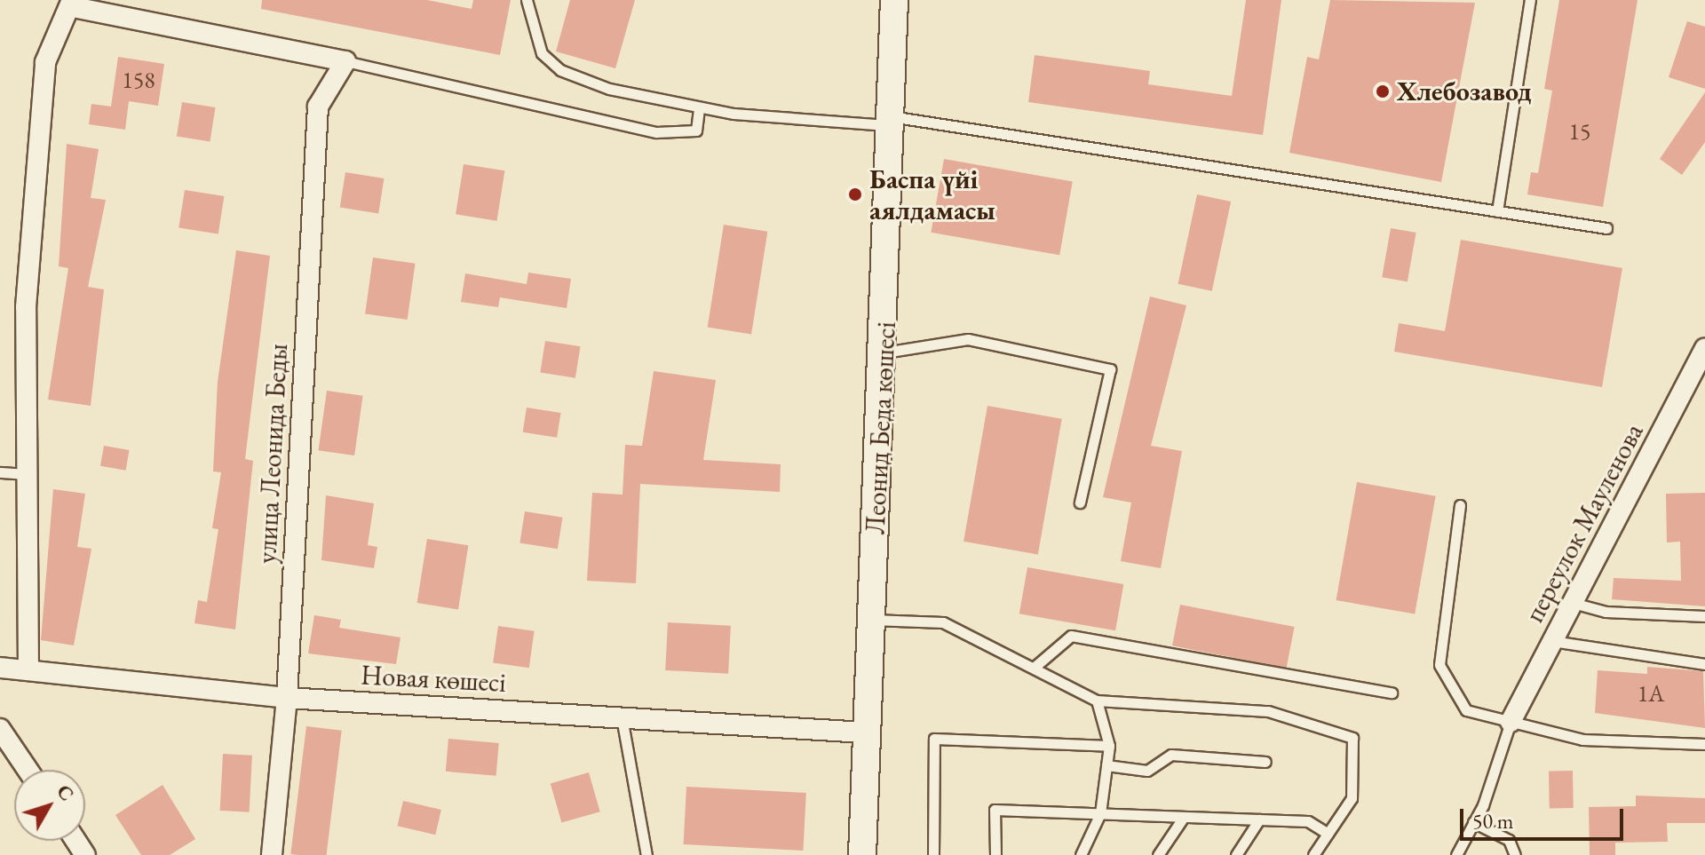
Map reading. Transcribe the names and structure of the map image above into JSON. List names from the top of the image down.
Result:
{
  "streets": {
    "street": [
      "Леонид Беда көшесі",
      "улица Леонида Беды",
      "переулок Мауленова",
      "Новая көшесі"
    ]
  },
  "crossings": [
    ["Леонид Беда көшесі", "Новая көшесі"],
    ["улица Леонида Беды", "Новая көшесі"]
  ],
  "places": ["Хлебозавод", "Баспа үйі аялдамасы"],
  "house_numbers": ["158", "15", "1А"],
  "scale_bar": "50 m",
  "north": "top right"
}
